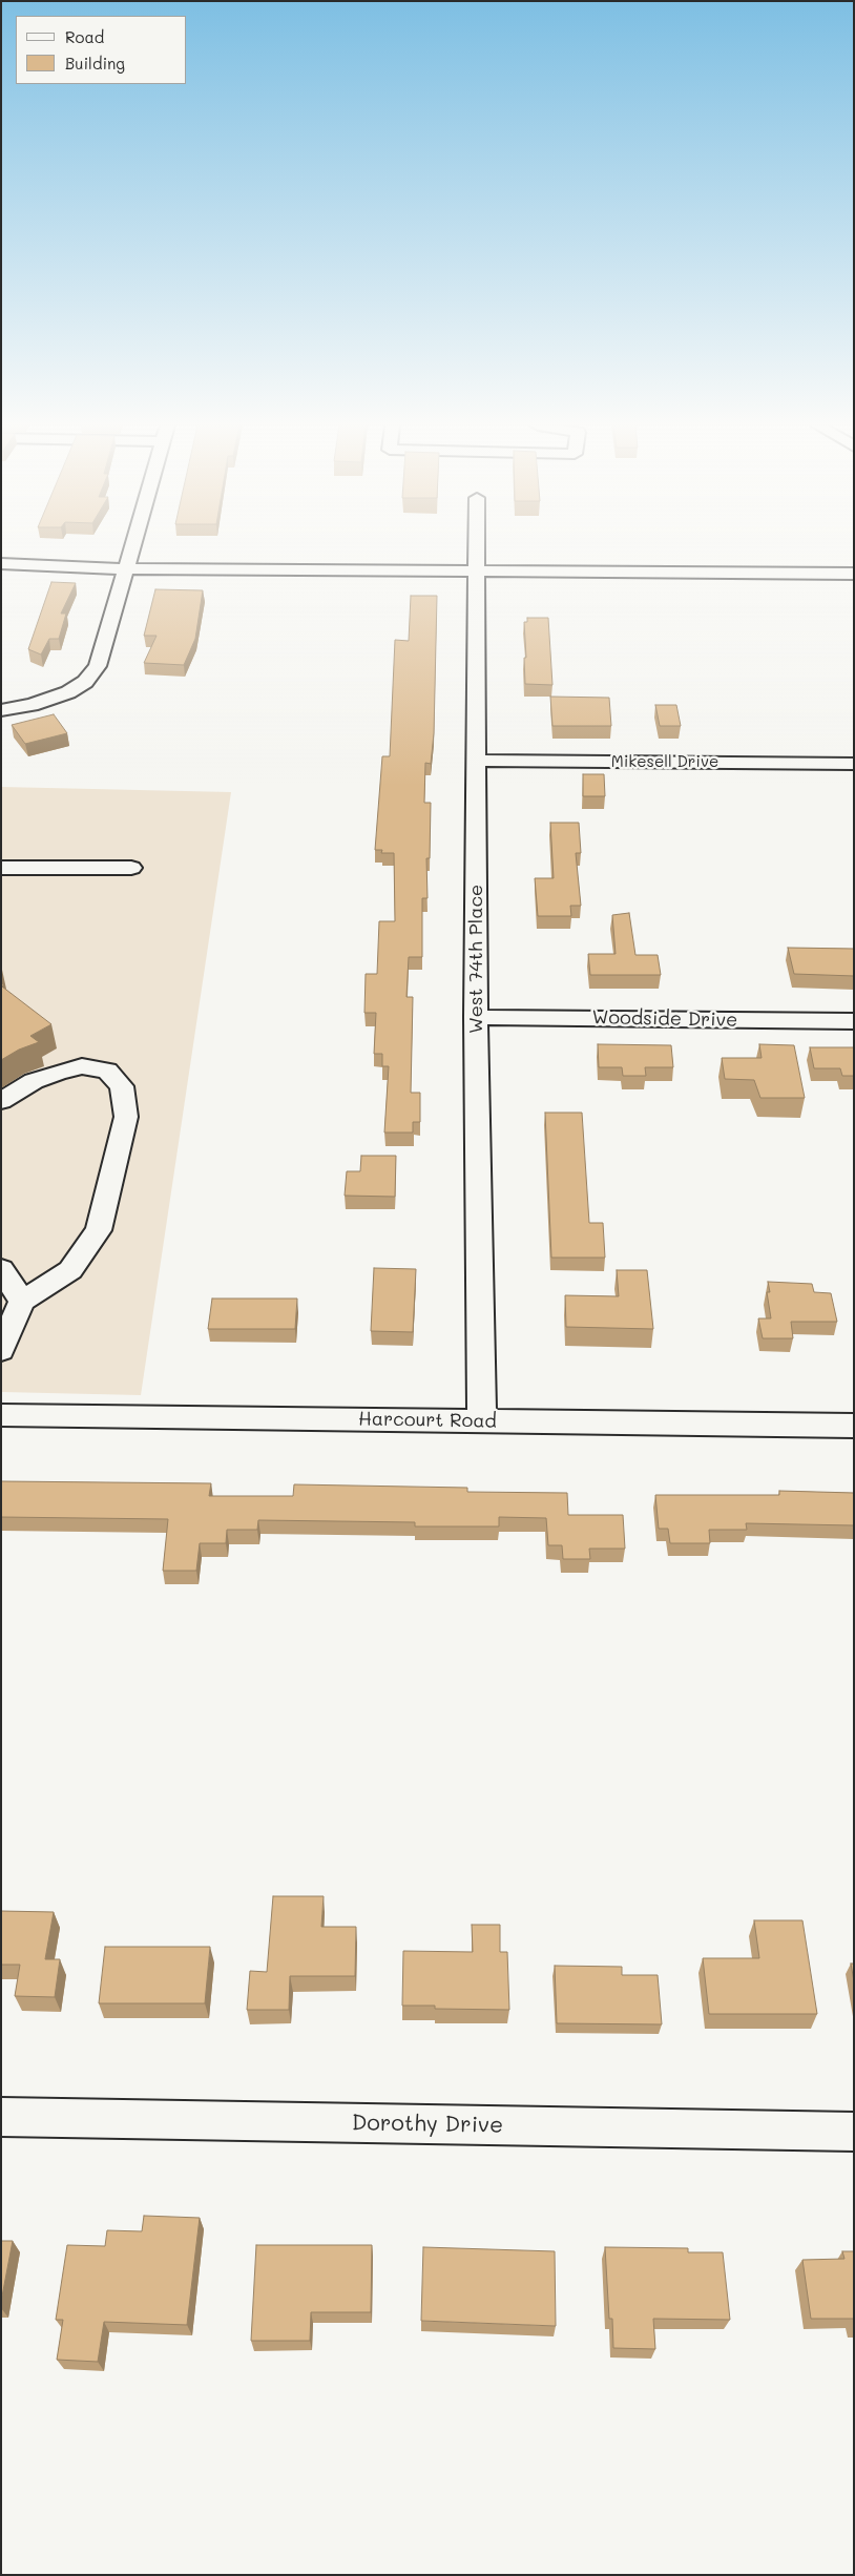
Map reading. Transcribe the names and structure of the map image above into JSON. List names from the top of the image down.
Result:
{
  "streets": {
    "street": [
      "Mikesell Drive",
      "West 74th Place",
      "Woodside Drive",
      "Harcourt Road",
      "Dorothy Drive"
    ]
  },
  "crossings": [
    ["Mikesell Drive", "West 74th Place"],
    ["West 74th Place", "Woodside Drive"],
    ["West 74th Place", "Harcourt Road"]
  ],
  "legend": ["Road", "Building"]
}
